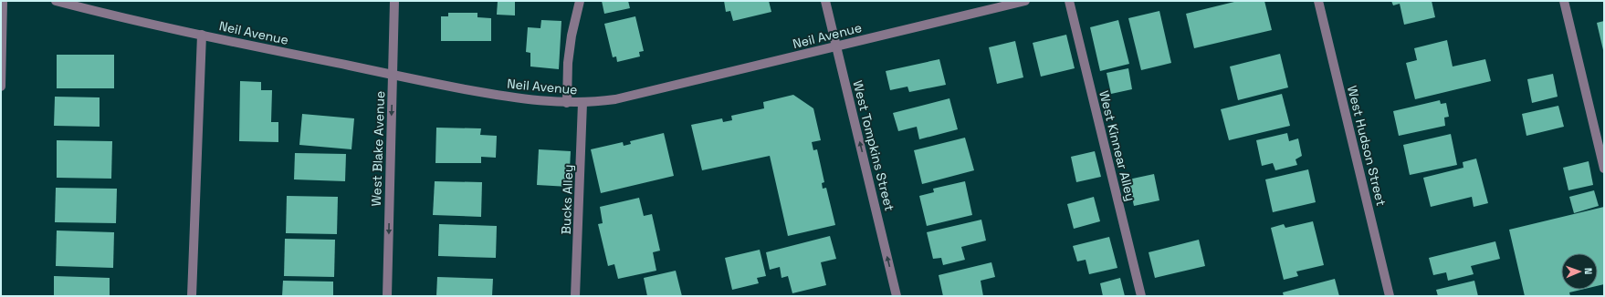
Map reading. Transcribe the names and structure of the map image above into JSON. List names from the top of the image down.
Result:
{
  "streets": {
    "street": [
      "Neil Avenue",
      "West Tompkins Street",
      "West Kinnear Alley",
      "West Hudson Street",
      "West Blake Avenue",
      "Bucks Alley"
    ]
  },
  "crossings": [
    ["Neil Avenue", "West Tompkins Street"],
    ["Neil Avenue", "West Blake Avenue"],
    ["Neil Avenue", "Bucks Alley"]
  ],
  "one_way": ["West Tompkins Street", "West Blake Avenue"],
  "north": "right"
}
